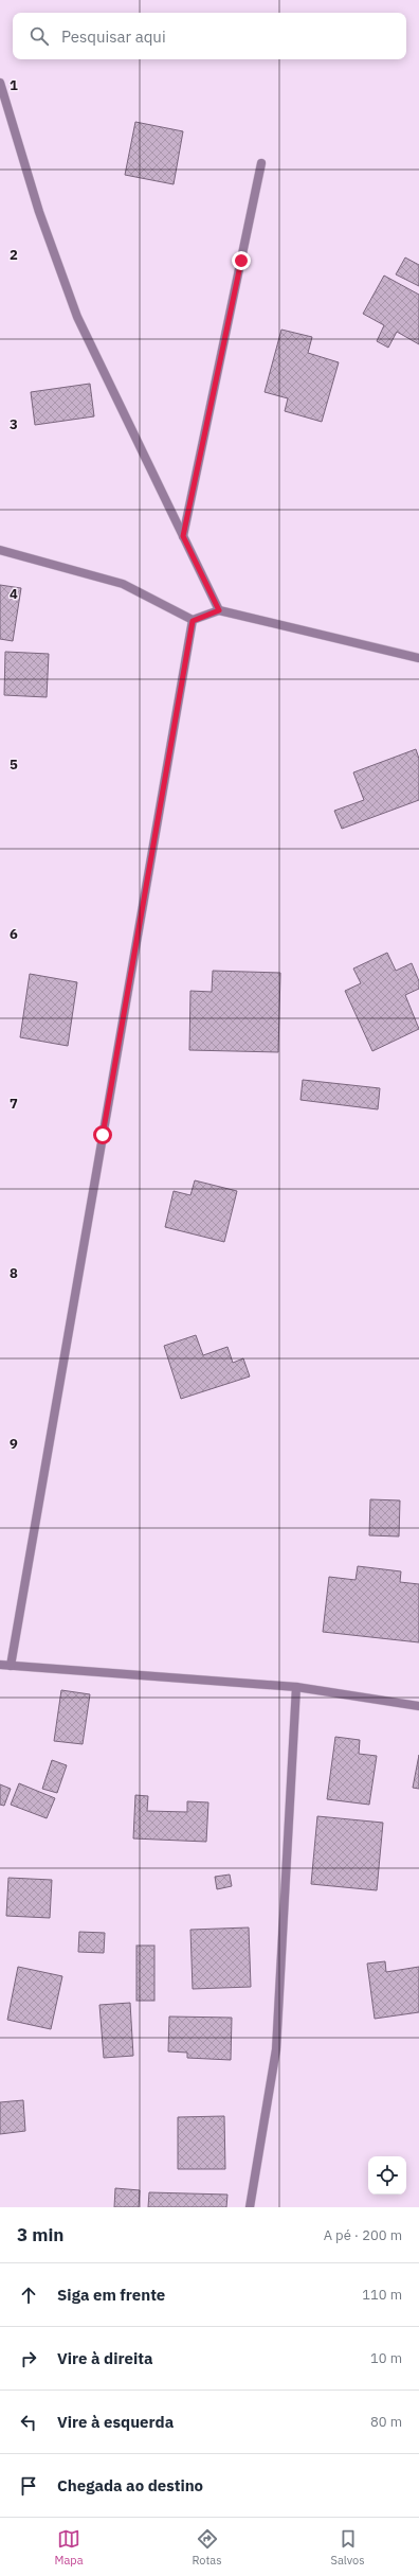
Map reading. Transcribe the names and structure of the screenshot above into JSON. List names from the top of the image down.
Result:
{
  "page": {
    "search": "Pesquisar aqui",
    "heading": ["3 min", "A pé · 200 m"],
    "list": [
      ["Siga em frente", "110 m"],
      ["Vire à direita", "10 m"],
      ["Vire à esquerda", "80 m"],
      "Chegada ao destino"
    ],
    "nav": ["Mapa", "Rotas", "Salvos"]
  },
  "grid": {
    "rows": [
      "1",
      "2",
      "3",
      "4",
      "5",
      "6",
      "7",
      "8",
      "9"
    ]
  }
}
